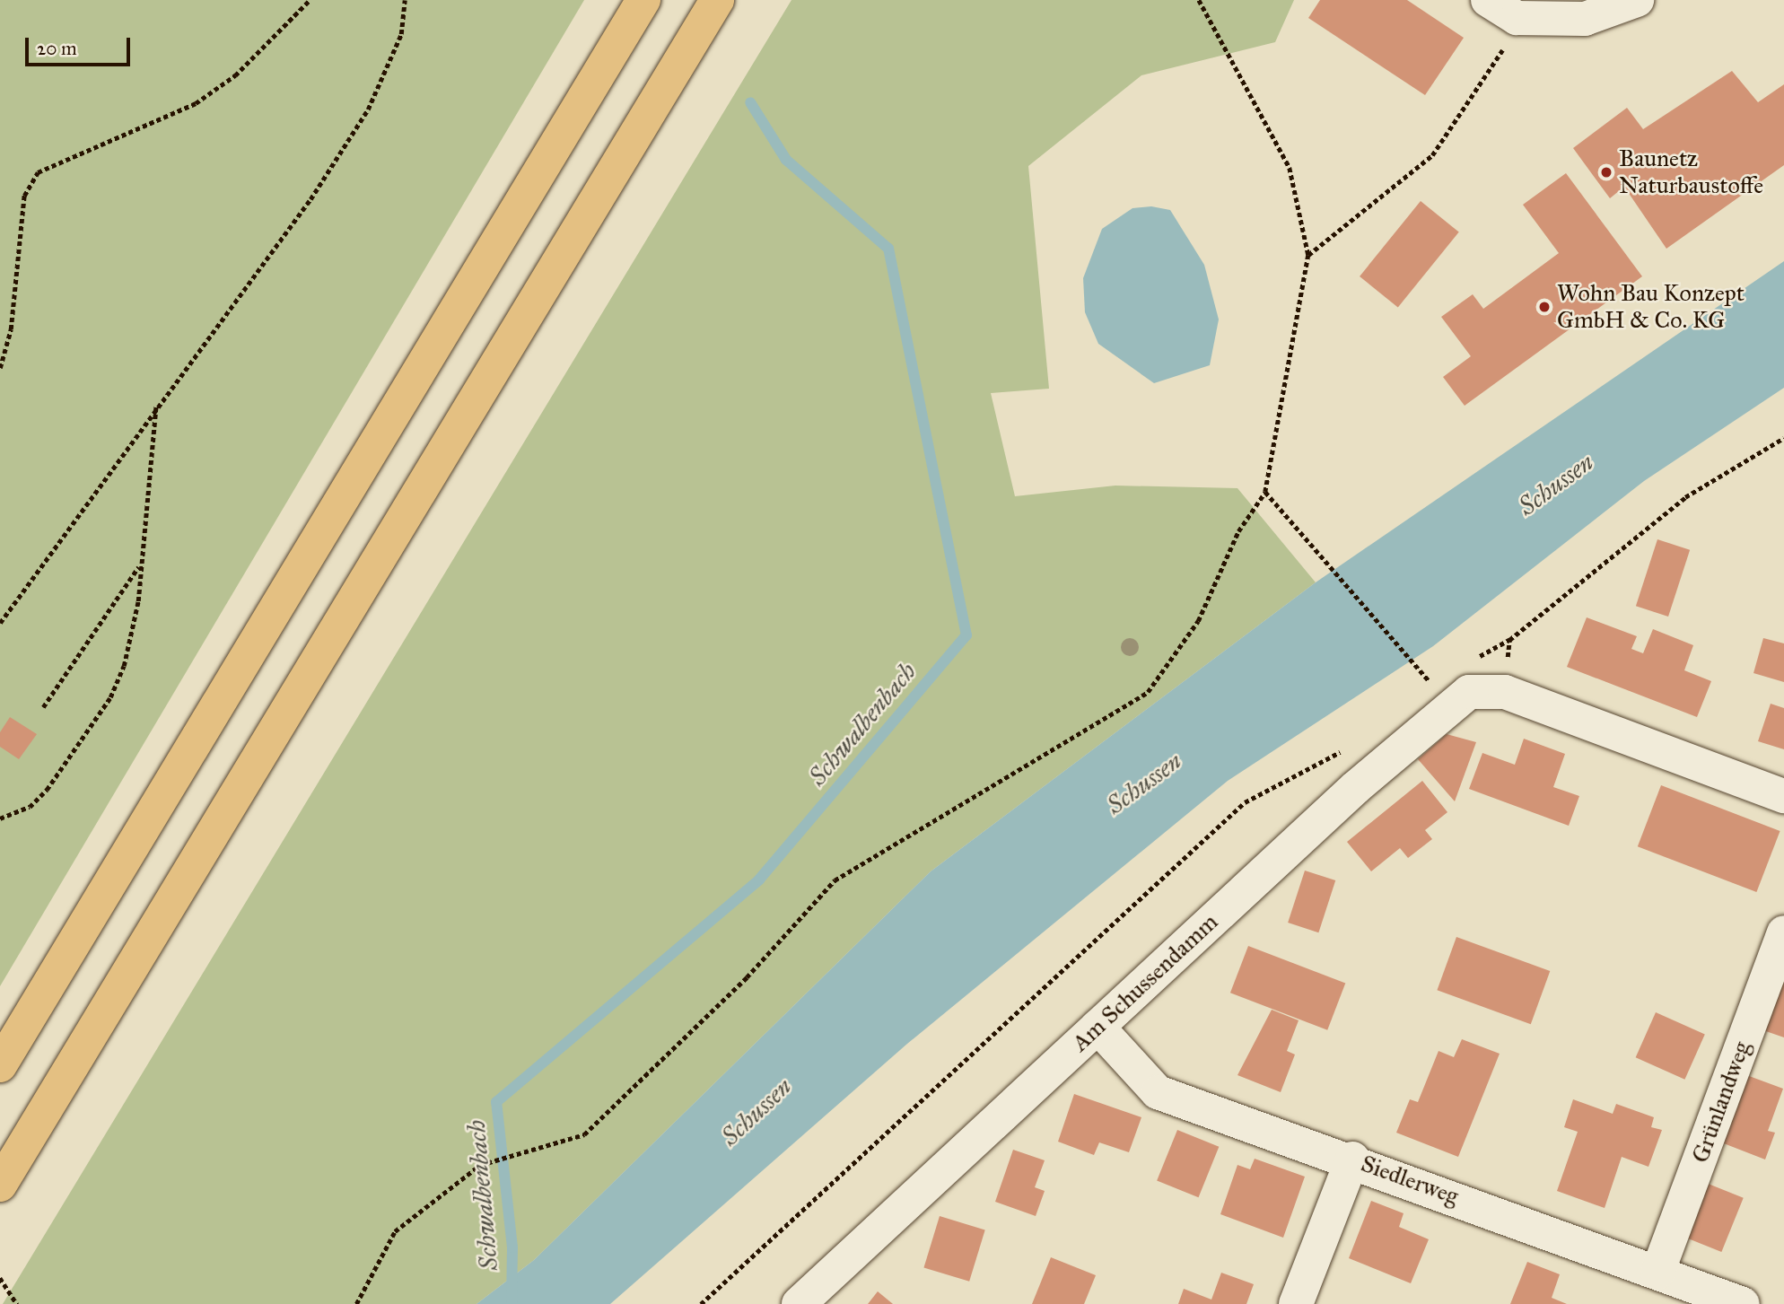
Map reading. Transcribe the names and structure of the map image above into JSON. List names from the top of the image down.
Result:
{
  "streets": {
    "street": ["Am Schussendamm", "Grünlandweg", "Siedlerweg"]
  },
  "crossings": [
    ["Am Schussendamm", "Siedlerweg"],
    ["Grünlandweg", "Siedlerweg"]
  ],
  "water": ["Schussen", "Schwalbenbach"],
  "places": ["Baunetz Naturbaustoffe", "Wohn Bau Konzept GmbH & Co. KG"],
  "scale_bar": "20 m"
}
